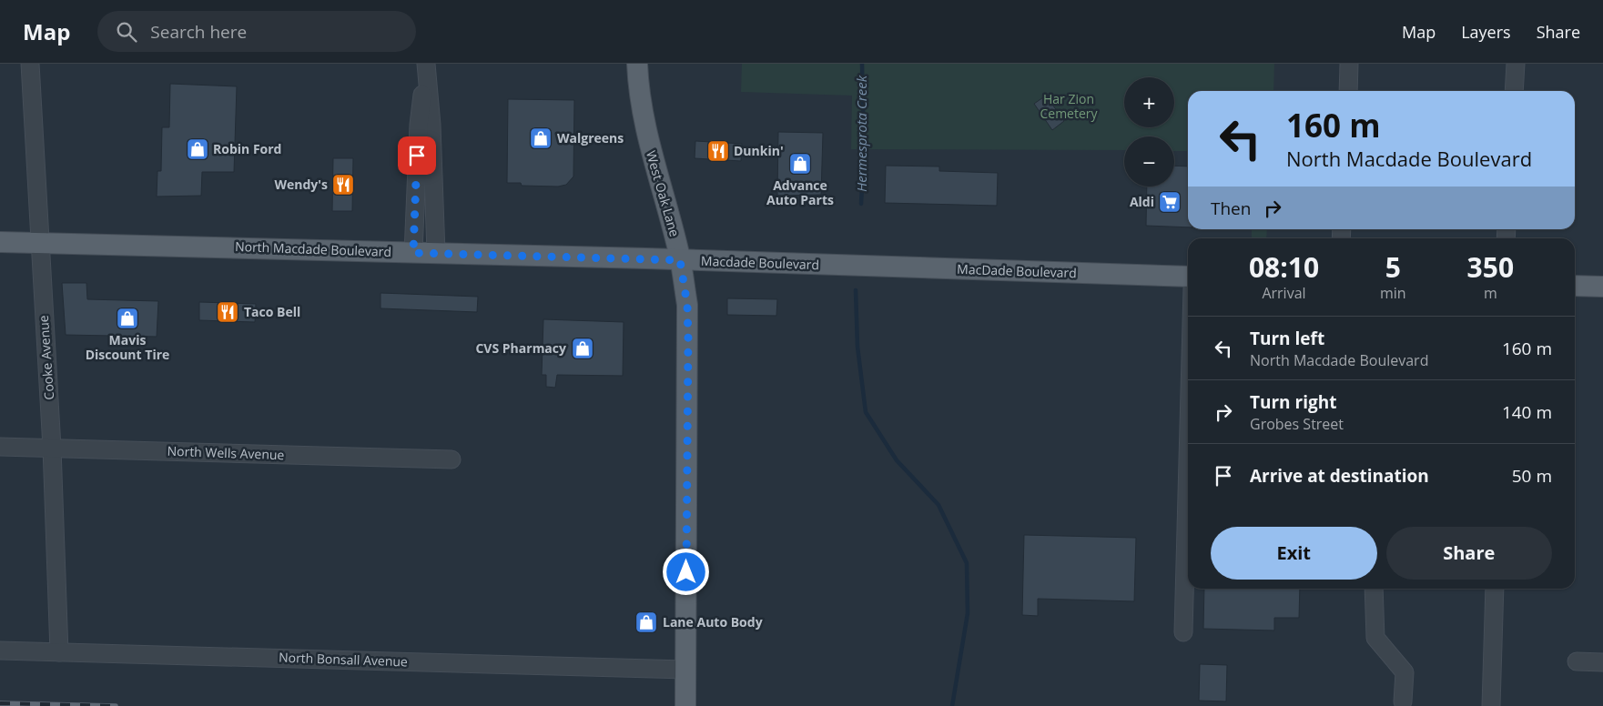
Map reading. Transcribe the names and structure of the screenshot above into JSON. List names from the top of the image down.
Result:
{
  "streets": {
    "main road": [
      "West Oak Lane",
      "North Macdade Boulevard",
      "Macdade Boulevard",
      "MacDade Boulevard"
    ],
    "street": ["Cooke Avenue", "North Wells Avenue", "North Bonsall Avenue"]
  },
  "crossings": [
    ["West Oak Lane", "North Macdade Boulevard"],
    ["West Oak Lane", "Macdade Boulevard"],
    ["West Oak Lane", "North Bonsall Avenue"],
    ["North Macdade Boulevard", "Macdade Boulevard"],
    ["North Macdade Boulevard", "Cooke Avenue"],
    ["Macdade Boulevard", "MacDade Boulevard"],
    ["Cooke Avenue", "North Wells Avenue"],
    ["Cooke Avenue", "North Bonsall Avenue"]
  ],
  "water": ["Hermesprota Creek"],
  "parks": ["Har Zion Cemetery"],
  "places": {
    "shop": [
      "Walgreens",
      "Robin Ford",
      "Advance Auto Parts",
      "Mavis Discount Tire",
      "CVS Pharmacy",
      "Lane Auto Body"
    ],
    "restaurant": ["Dunkin'", "Wendy's", "Taco Bell"],
    "supermarket": ["Aldi"]
  },
  "page": {
    "header": "Map",
    "search": "Search here",
    "nav": ["Map", "Layers", "Share"],
    "map_buttons": ["+", "−"],
    "turn": ["160 m", "North Macdade Boulevard"],
    "then": "Then",
    "eta": [
      "08:10",
      "Arrival",
      "5",
      "min",
      "350",
      "m"
    ],
    "list": [
      {
        "name": "Turn left",
        "note": "North Macdade Boulevard",
        "value": "160 m"
      },
      {
        "name": "Turn right",
        "note": "Grobes Street",
        "value": "140 m"
      },
      {
        "name": "Arrive at destination",
        "value": "50 m"
      }
    ],
    "buttons": ["Exit", "Share"]
  }
}
